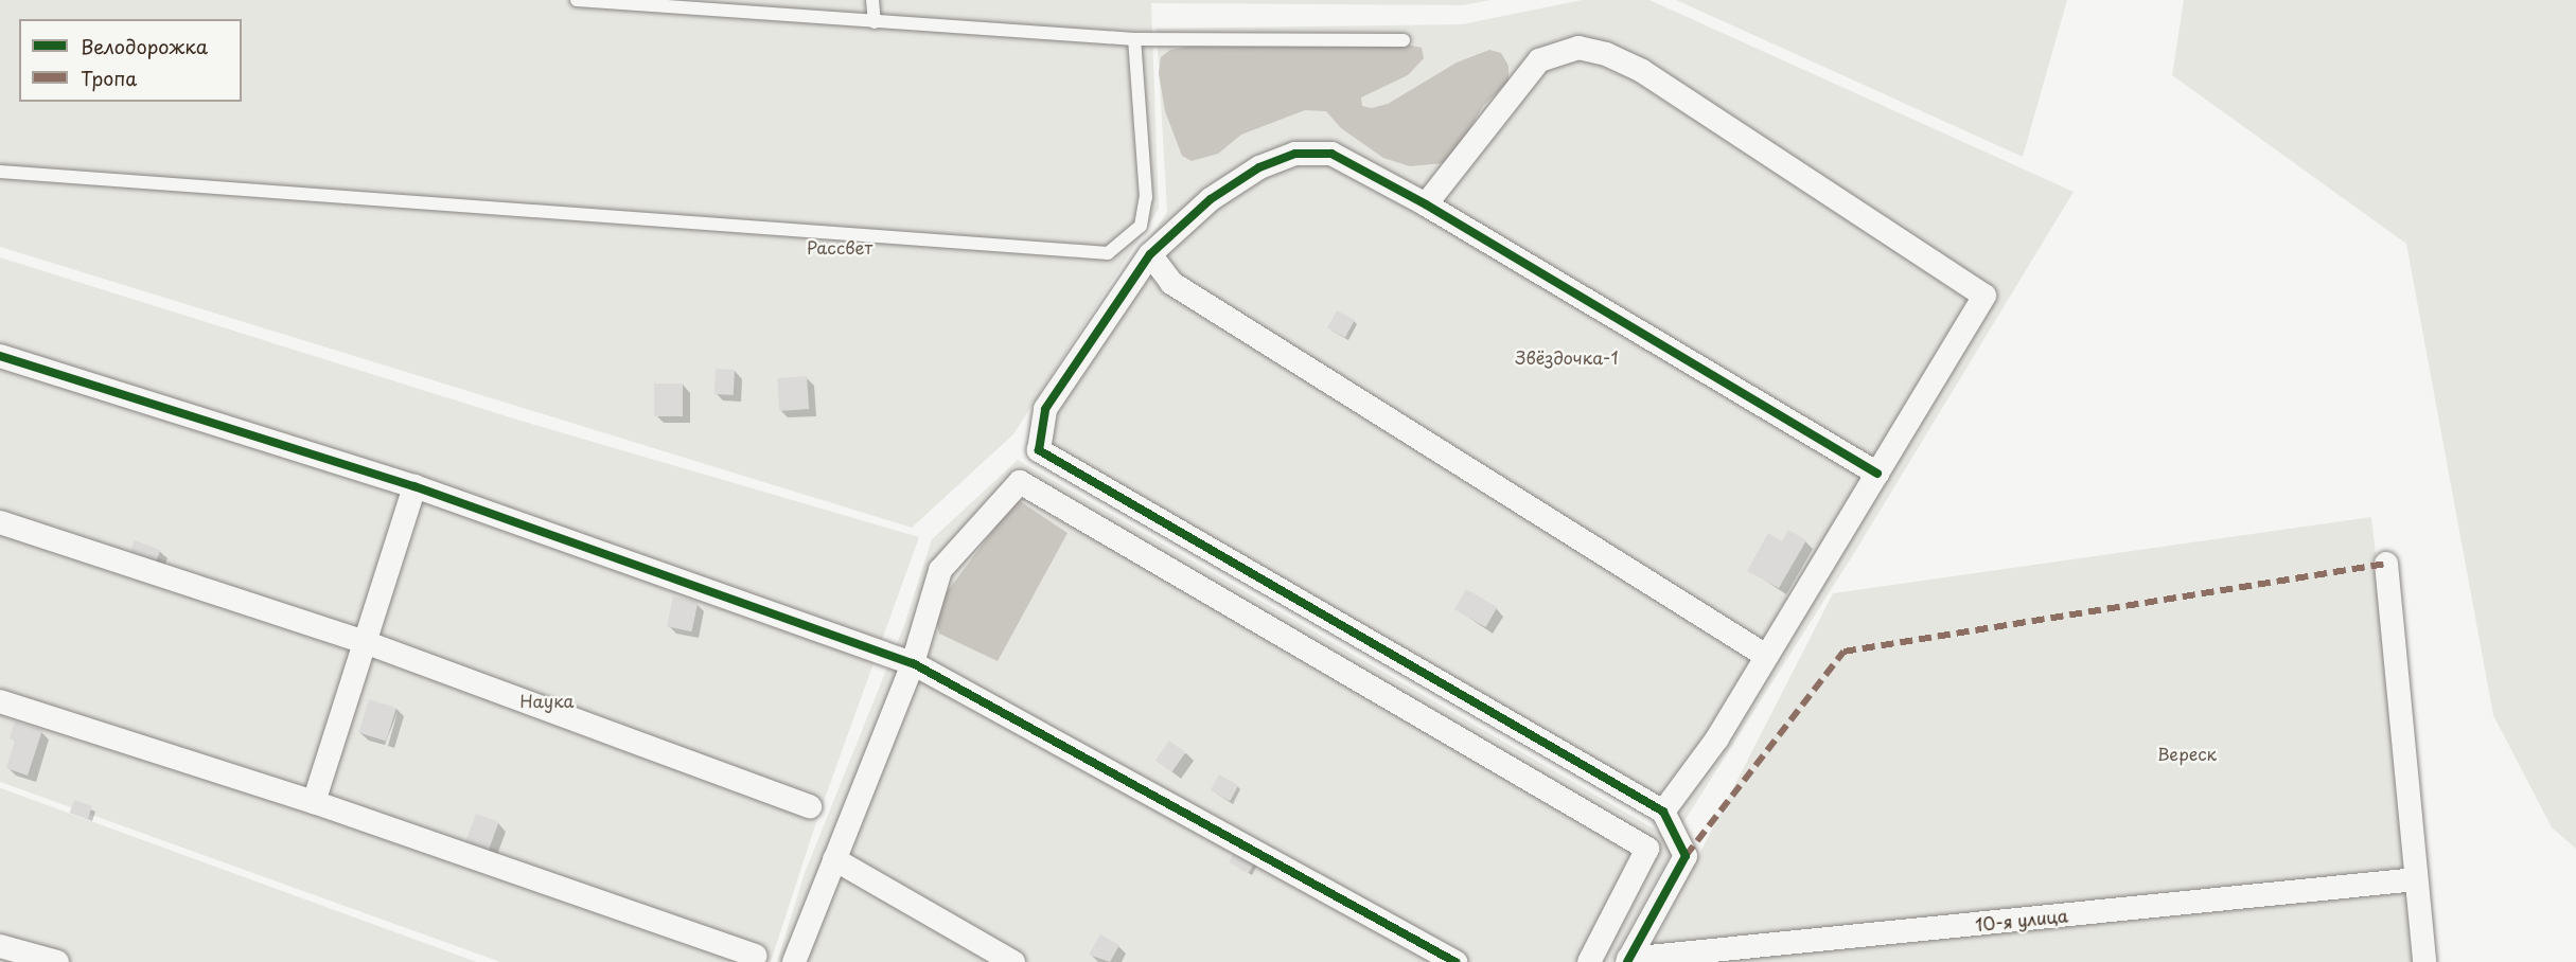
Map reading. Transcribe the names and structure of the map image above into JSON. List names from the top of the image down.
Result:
{
  "streets": {
    "street": ["10-я улица"]
  },
  "parks": [
    "Рассвет",
    "Звёздочка-1",
    "Наука",
    "Вереск"
  ],
  "legend": ["Велодорожка", "Тропа"]
}
